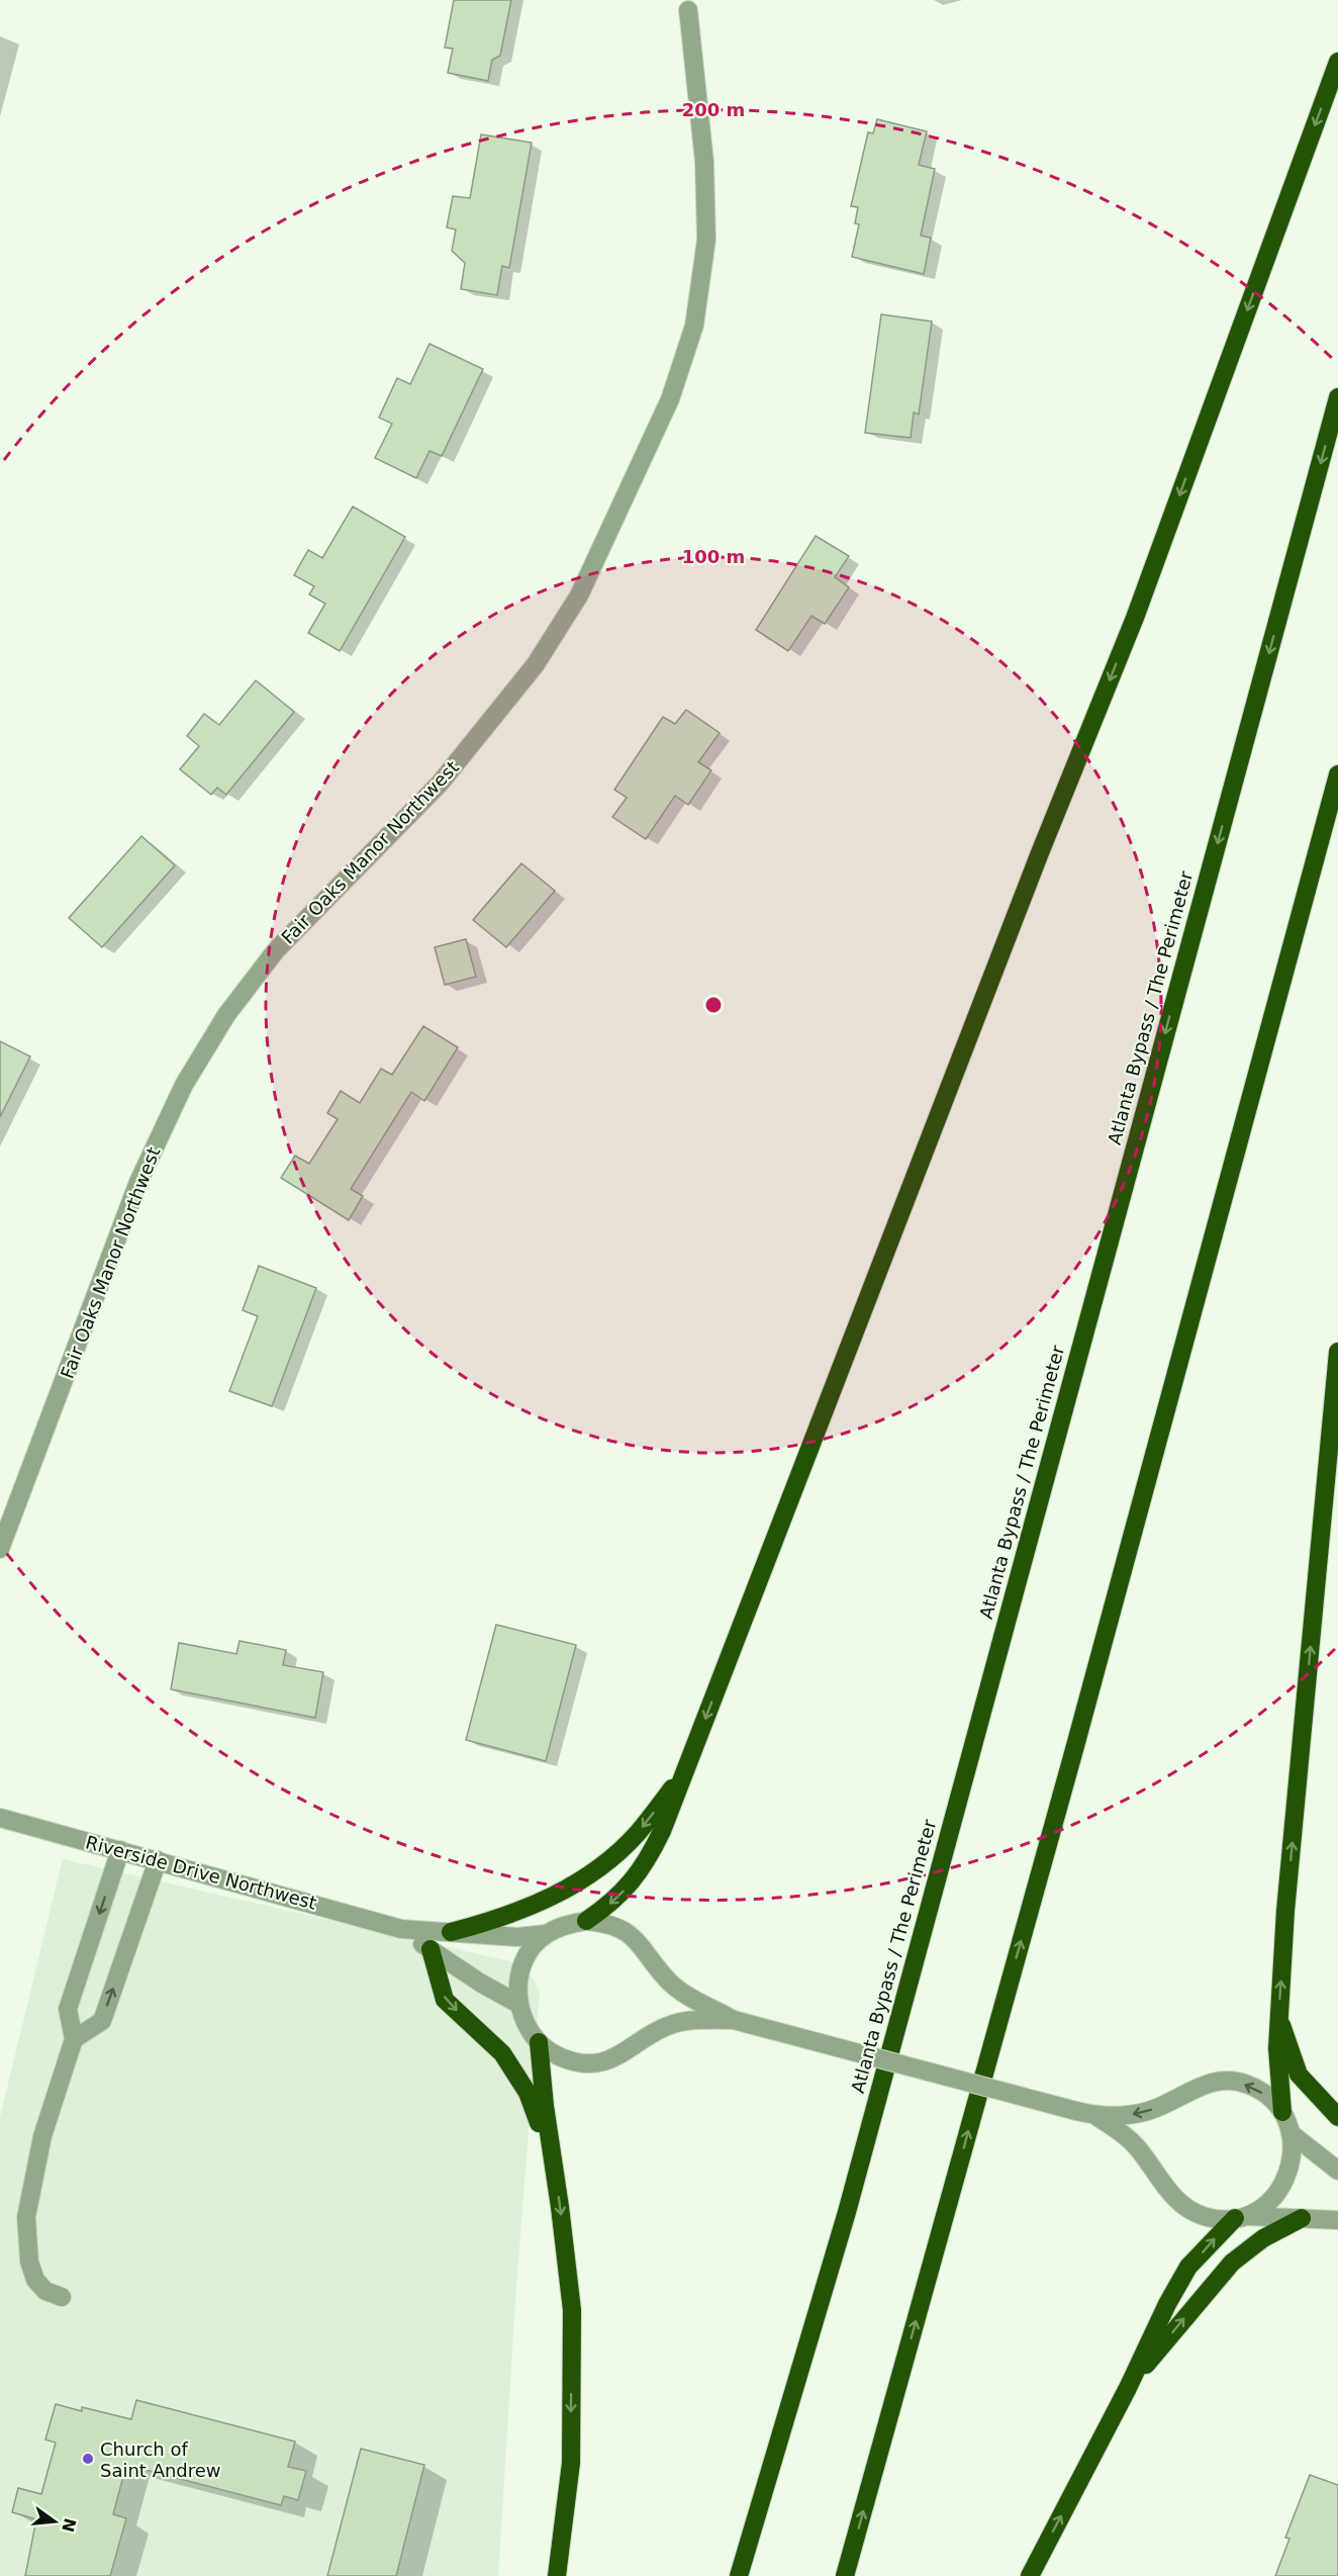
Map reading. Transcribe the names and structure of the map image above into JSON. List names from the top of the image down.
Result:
{
  "streets": {
    "highway": ["Atlanta Bypass / The Perimeter"],
    "street": ["Fair Oaks Manor Northwest", "Riverside Drive Northwest"]
  },
  "places": ["Church of Saint Andrew"],
  "north": "right",
  "rings": ["200 m", "100 m"]
}
